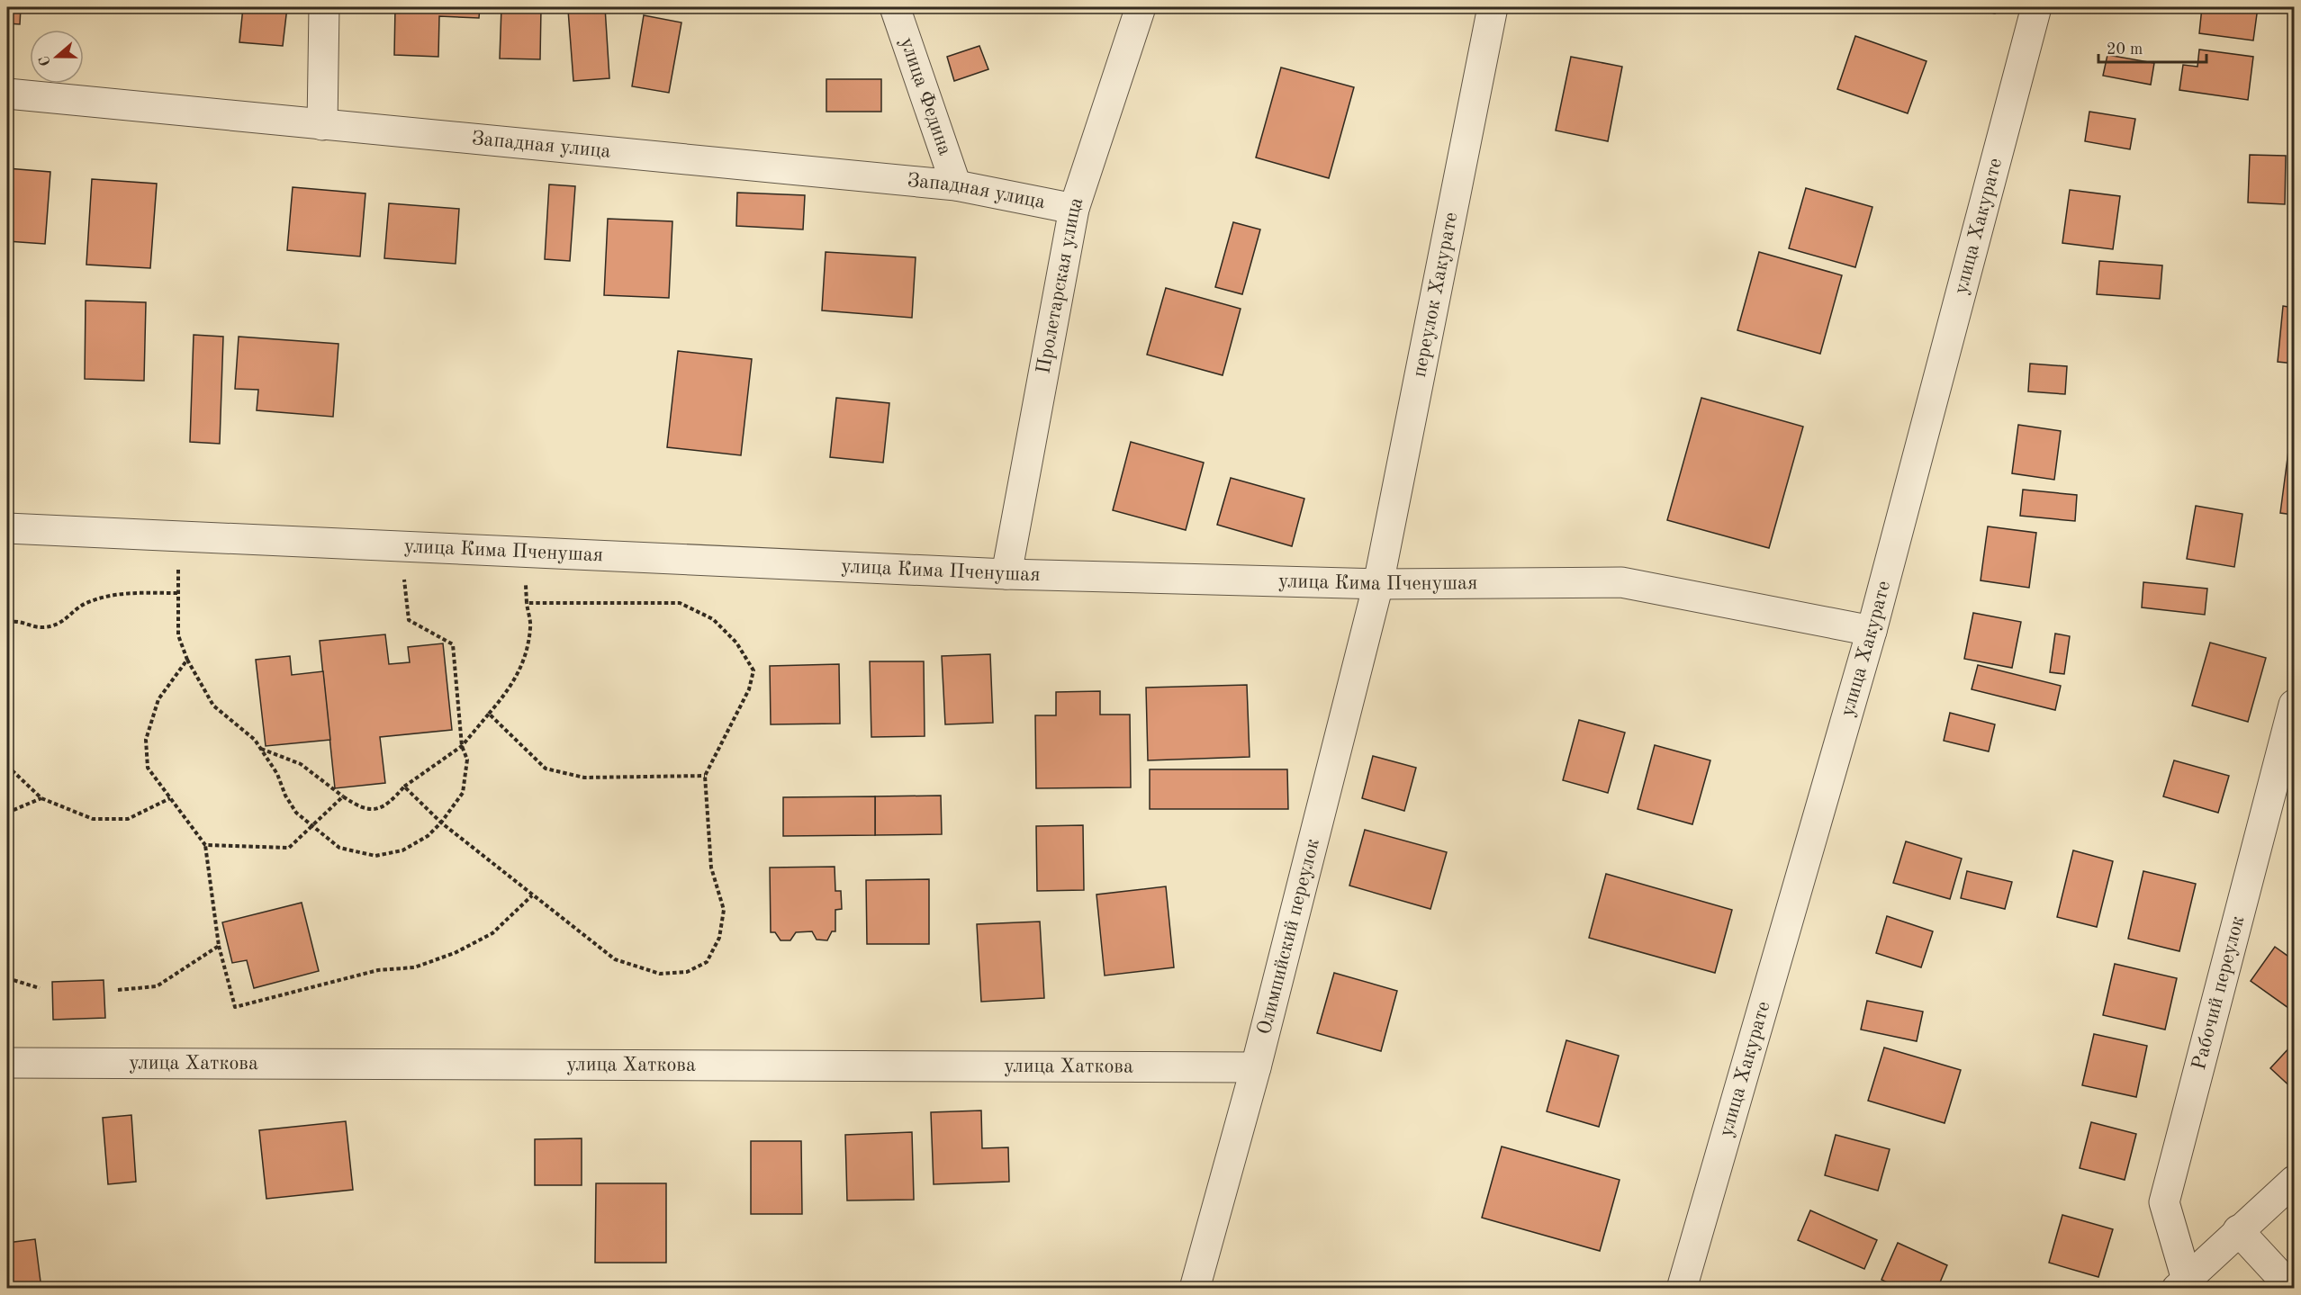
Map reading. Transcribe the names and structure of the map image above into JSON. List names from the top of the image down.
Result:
{
  "streets": {
    "street": [
      "улица Федина",
      "Западная улица",
      "улица Хакурате",
      "Пролетарская улица",
      "переулок Хакурате",
      "улица Кима Пченушая",
      "Олимпийский переулок",
      "Рабочий переулок",
      "улица Хаткова"
    ]
  },
  "crossings": [
    ["улица Федина", "Западная улица"],
    ["Западная улица", "Пролетарская улица"],
    ["улица Хакурате", "улица Кима Пченушая"],
    ["Пролетарская улица", "улица Кима Пченушая"],
    ["переулок Хакурате", "улица Кима Пченушая"],
    ["переулок Хакурате", "Олимпийский переулок"],
    ["улица Кима Пченушая", "Олимпийский переулок"],
    ["Олимпийский переулок", "улица Хаткова"]
  ],
  "scale_bar": "20 m",
  "north": "left"
}
